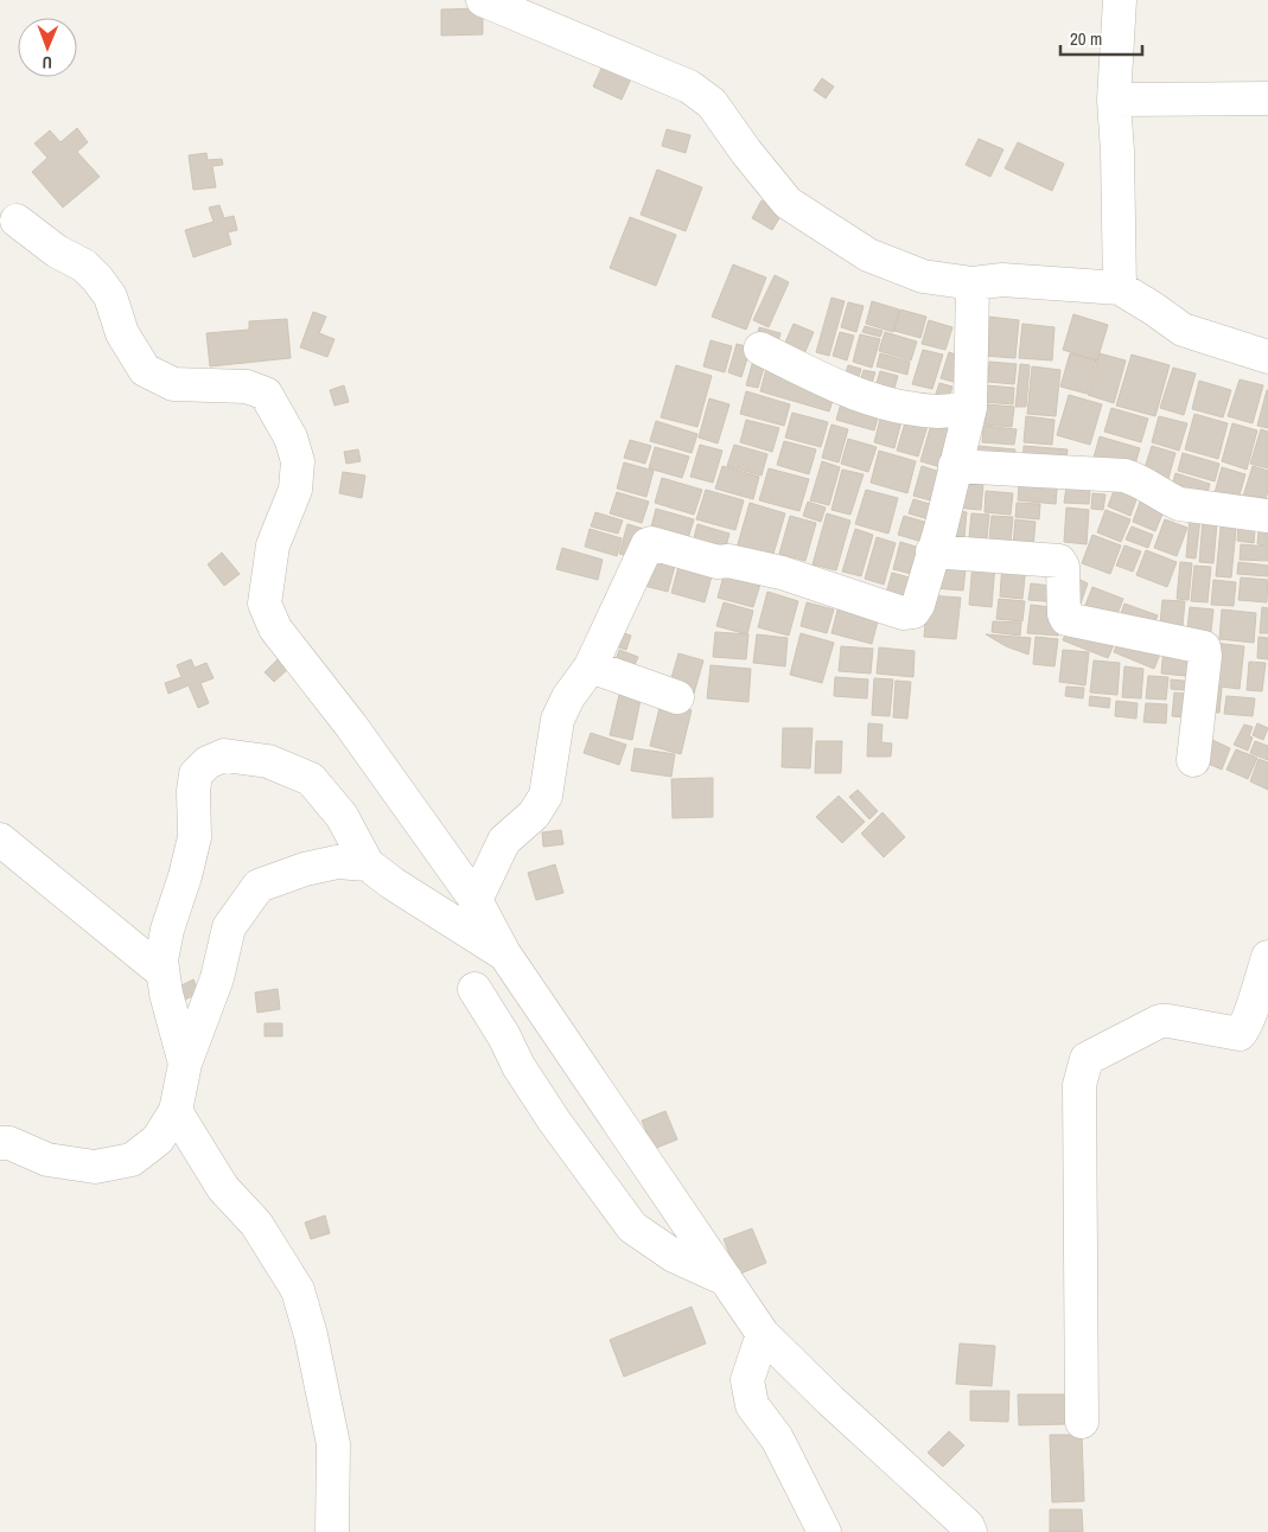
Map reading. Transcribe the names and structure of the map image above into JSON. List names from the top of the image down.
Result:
{
  "scale_bar": "20 m",
  "north": "bottom"
}
